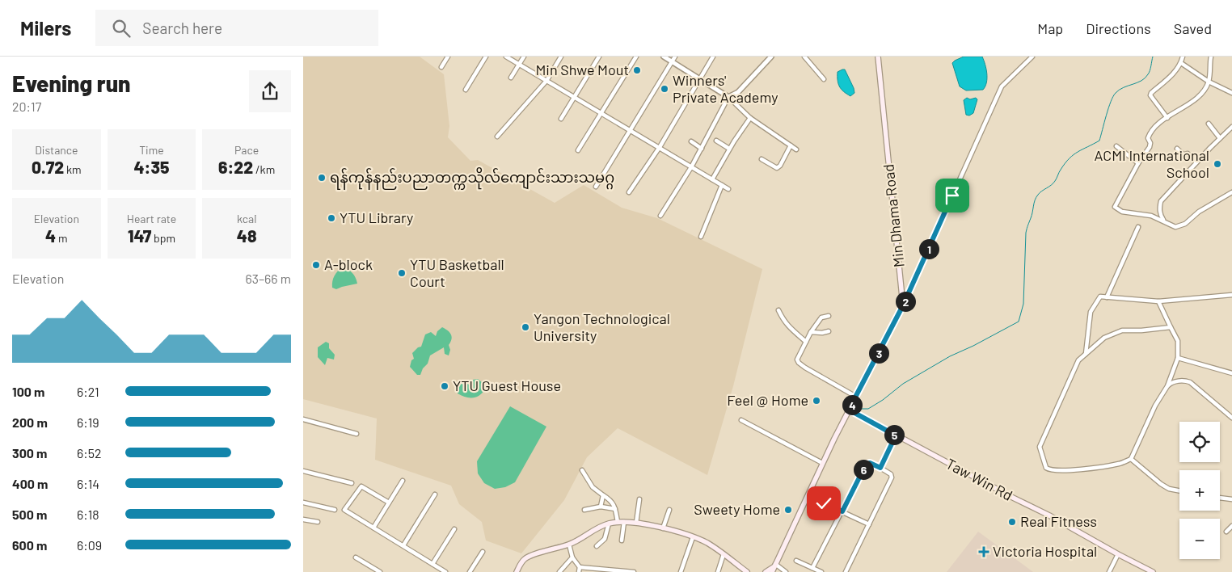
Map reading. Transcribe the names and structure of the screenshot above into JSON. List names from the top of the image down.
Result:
{
  "streets": {
    "main road": ["Min Dhama Road", "Taw Win Rd"]
  },
  "places": {
    "other": [
      "Min Shwe Mout",
      "Winners' Private Academy",
      "ACMI International School",
      "ရန်ကုန်နည်းပညာတက္ကသိုလ်ကျောင်းသားသမဂ္ဂ",
      "YTU Library",
      "A-block",
      "YTU Basketball Court",
      "Yangon Technological University",
      "YTU Guest House",
      "Feel @ Home",
      "Sweety Home",
      "Real Fitness"
    ],
    "health": ["Victoria Hospital"]
  },
  "page": {
    "header": "Milers",
    "search": "Search here",
    "nav": ["Map", "Directions", "Saved"],
    "heading": ["Evening run", "20:17"],
    "stats": [
      ["Distance", "0.72 km"],
      ["Time", "4:35"],
      ["Pace", "6:22 /km"],
      ["Elevation", "4 m"],
      ["Heart rate", "147 bpm"],
      ["kcal", "48"]
    ],
    "pins": [
      "1",
      "2",
      "3",
      "4",
      "5",
      "6"
    ],
    "chart": ["Elevation", "63–66 m"],
    "list": [
      {
        "name": "100 m",
        "note": "6:21"
      },
      {
        "name": "200 m",
        "note": "6:19"
      },
      {
        "name": "300 m",
        "note": "6:52"
      },
      {
        "name": "400 m",
        "note": "6:14"
      },
      {
        "name": "500 m",
        "note": "6:18"
      },
      {
        "name": "600 m",
        "note": "6:09"
      }
    ],
    "map_buttons": ["+", "−"]
  }
}
